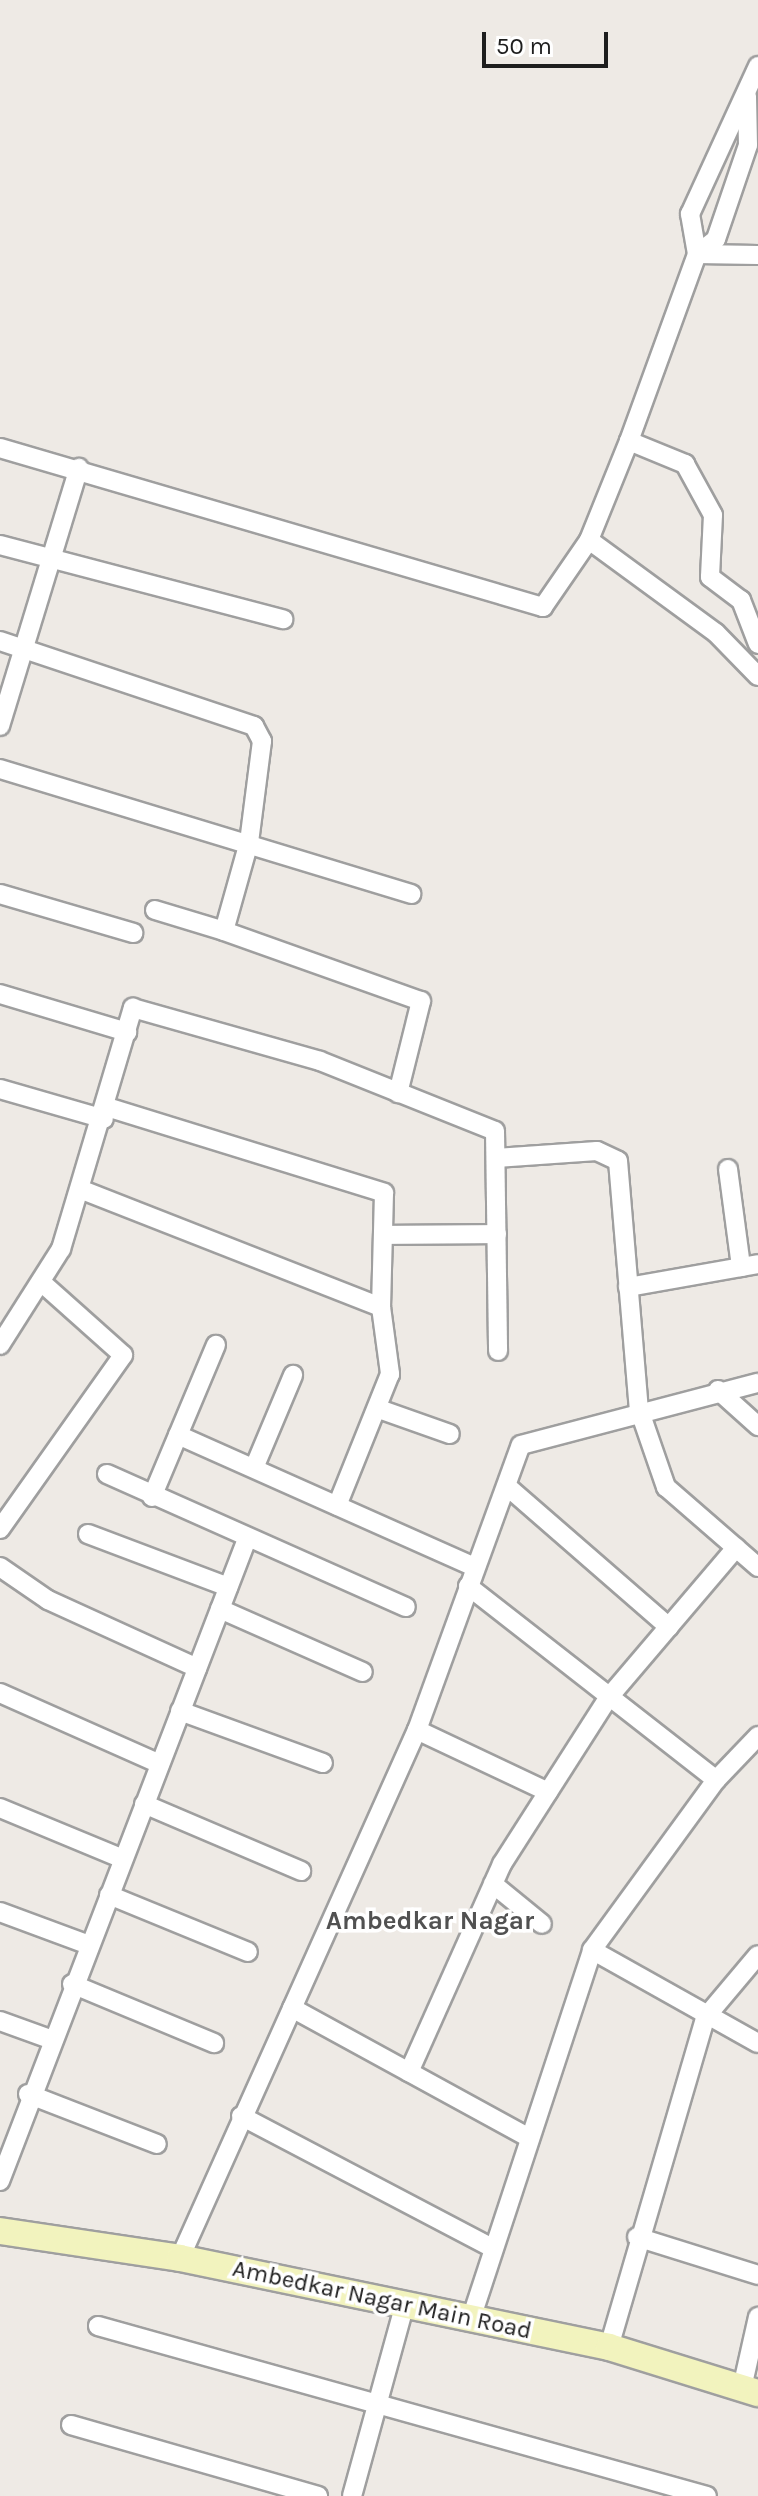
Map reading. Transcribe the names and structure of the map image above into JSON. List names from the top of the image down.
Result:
{
  "streets": {
    "street": ["Ambedkar Nagar Main Road"]
  },
  "districts": ["Ambedkar Nagar"],
  "scale_bar": "50 m"
}
